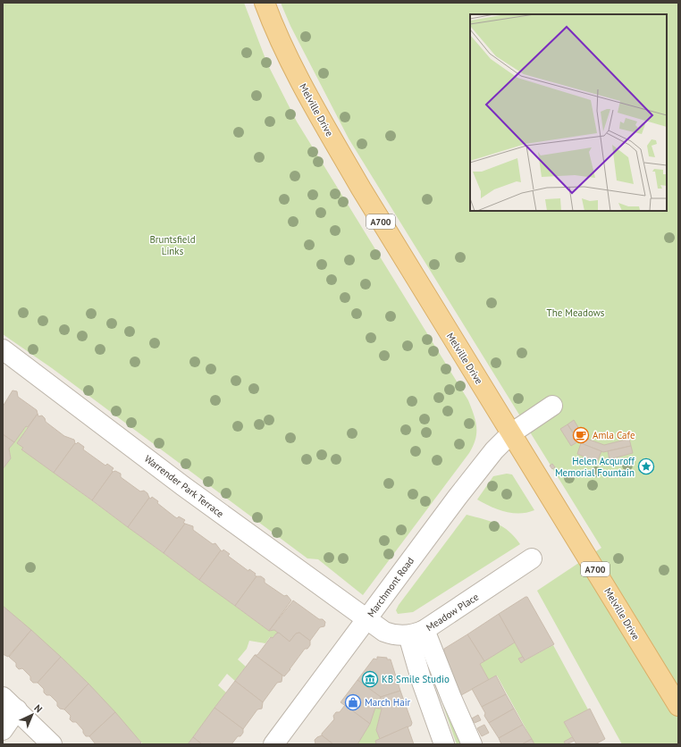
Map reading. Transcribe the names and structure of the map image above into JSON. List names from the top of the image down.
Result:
{
  "streets": {
    "main road": ["Melville Drive", "A700"],
    "street": ["Warrender Park Terrace", "Marchmont Road", "Meadow Place"]
  },
  "crossings": [
    ["Melville Drive", "Marchmont Road"],
    ["Warrender Park Terrace", "Marchmont Road"]
  ],
  "parks": ["Bruntsfield Links", "The Meadows"],
  "places": {
    "cafe": ["Amla Cafe"],
    "place": ["Helen Acquroff Memorial Fountain"],
    "museum": ["KB Smile Studio"],
    "shop": ["March Hair"]
  },
  "north": "top right"
}
